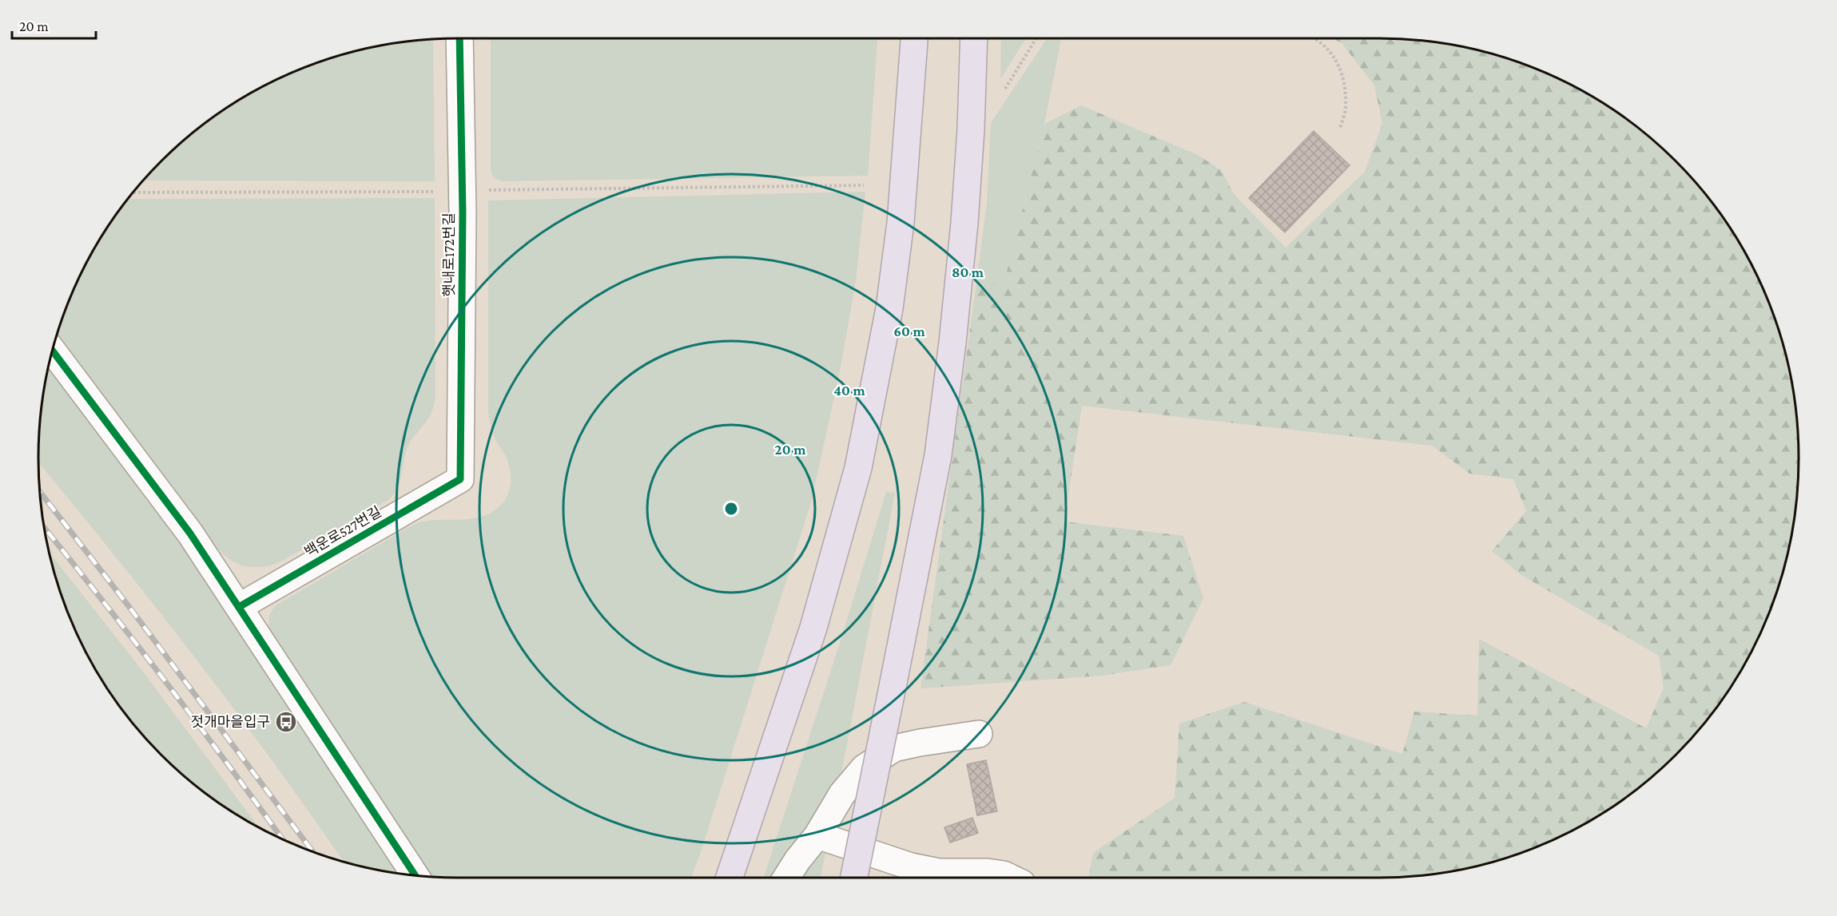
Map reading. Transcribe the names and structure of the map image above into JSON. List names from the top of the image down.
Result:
{
  "streets": {
    "street": ["햇내로172번길", "백운로527번길"]
  },
  "crossings": [
    ["햇내로172번길", "백운로527번길"]
  ],
  "places": {
    "bus stop": ["젓개마을입구"]
  },
  "scale_bar": "20 m",
  "rings": [
    "80 m",
    "60 m",
    "40 m",
    "20 m"
  ]
}
